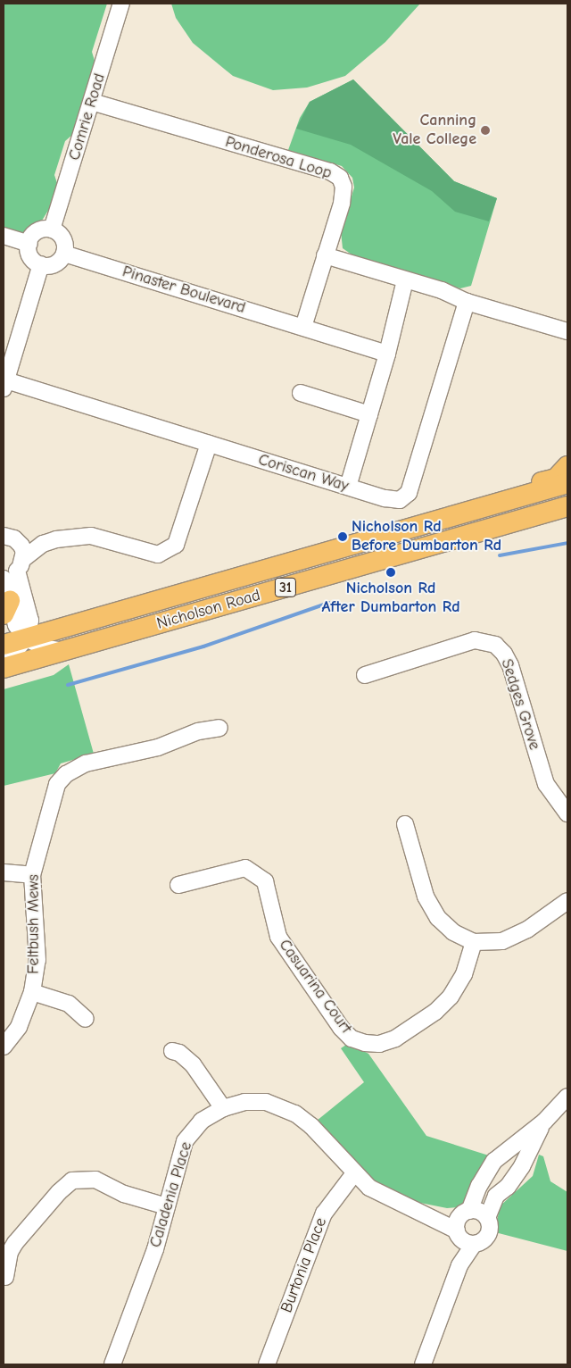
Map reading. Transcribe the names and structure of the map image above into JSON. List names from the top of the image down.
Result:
{
  "streets": {
    "main road": ["31", "Nicholson Road"],
    "street": [
      "Comrie Road",
      "Ponderosa Loop",
      "Pinaster Boulevard",
      "Coriscan Way",
      "Sedges Grove",
      "Feltbush Mews",
      "Casuarina Court",
      "Caladenia Place",
      "Burtonia Place"
    ]
  },
  "crossings": [
    ["Comrie Road", "Ponderosa Loop"],
    ["Comrie Road", "Pinaster Boulevard"],
    ["Ponderosa Loop", "Pinaster Boulevard"],
    ["Caladenia Place", "Burtonia Place"]
  ],
  "places": ["Canning Vale College", "Nicholson Rd Before Dumbarton Rd", "Nicholson Rd After Dumbarton Rd"]
}
